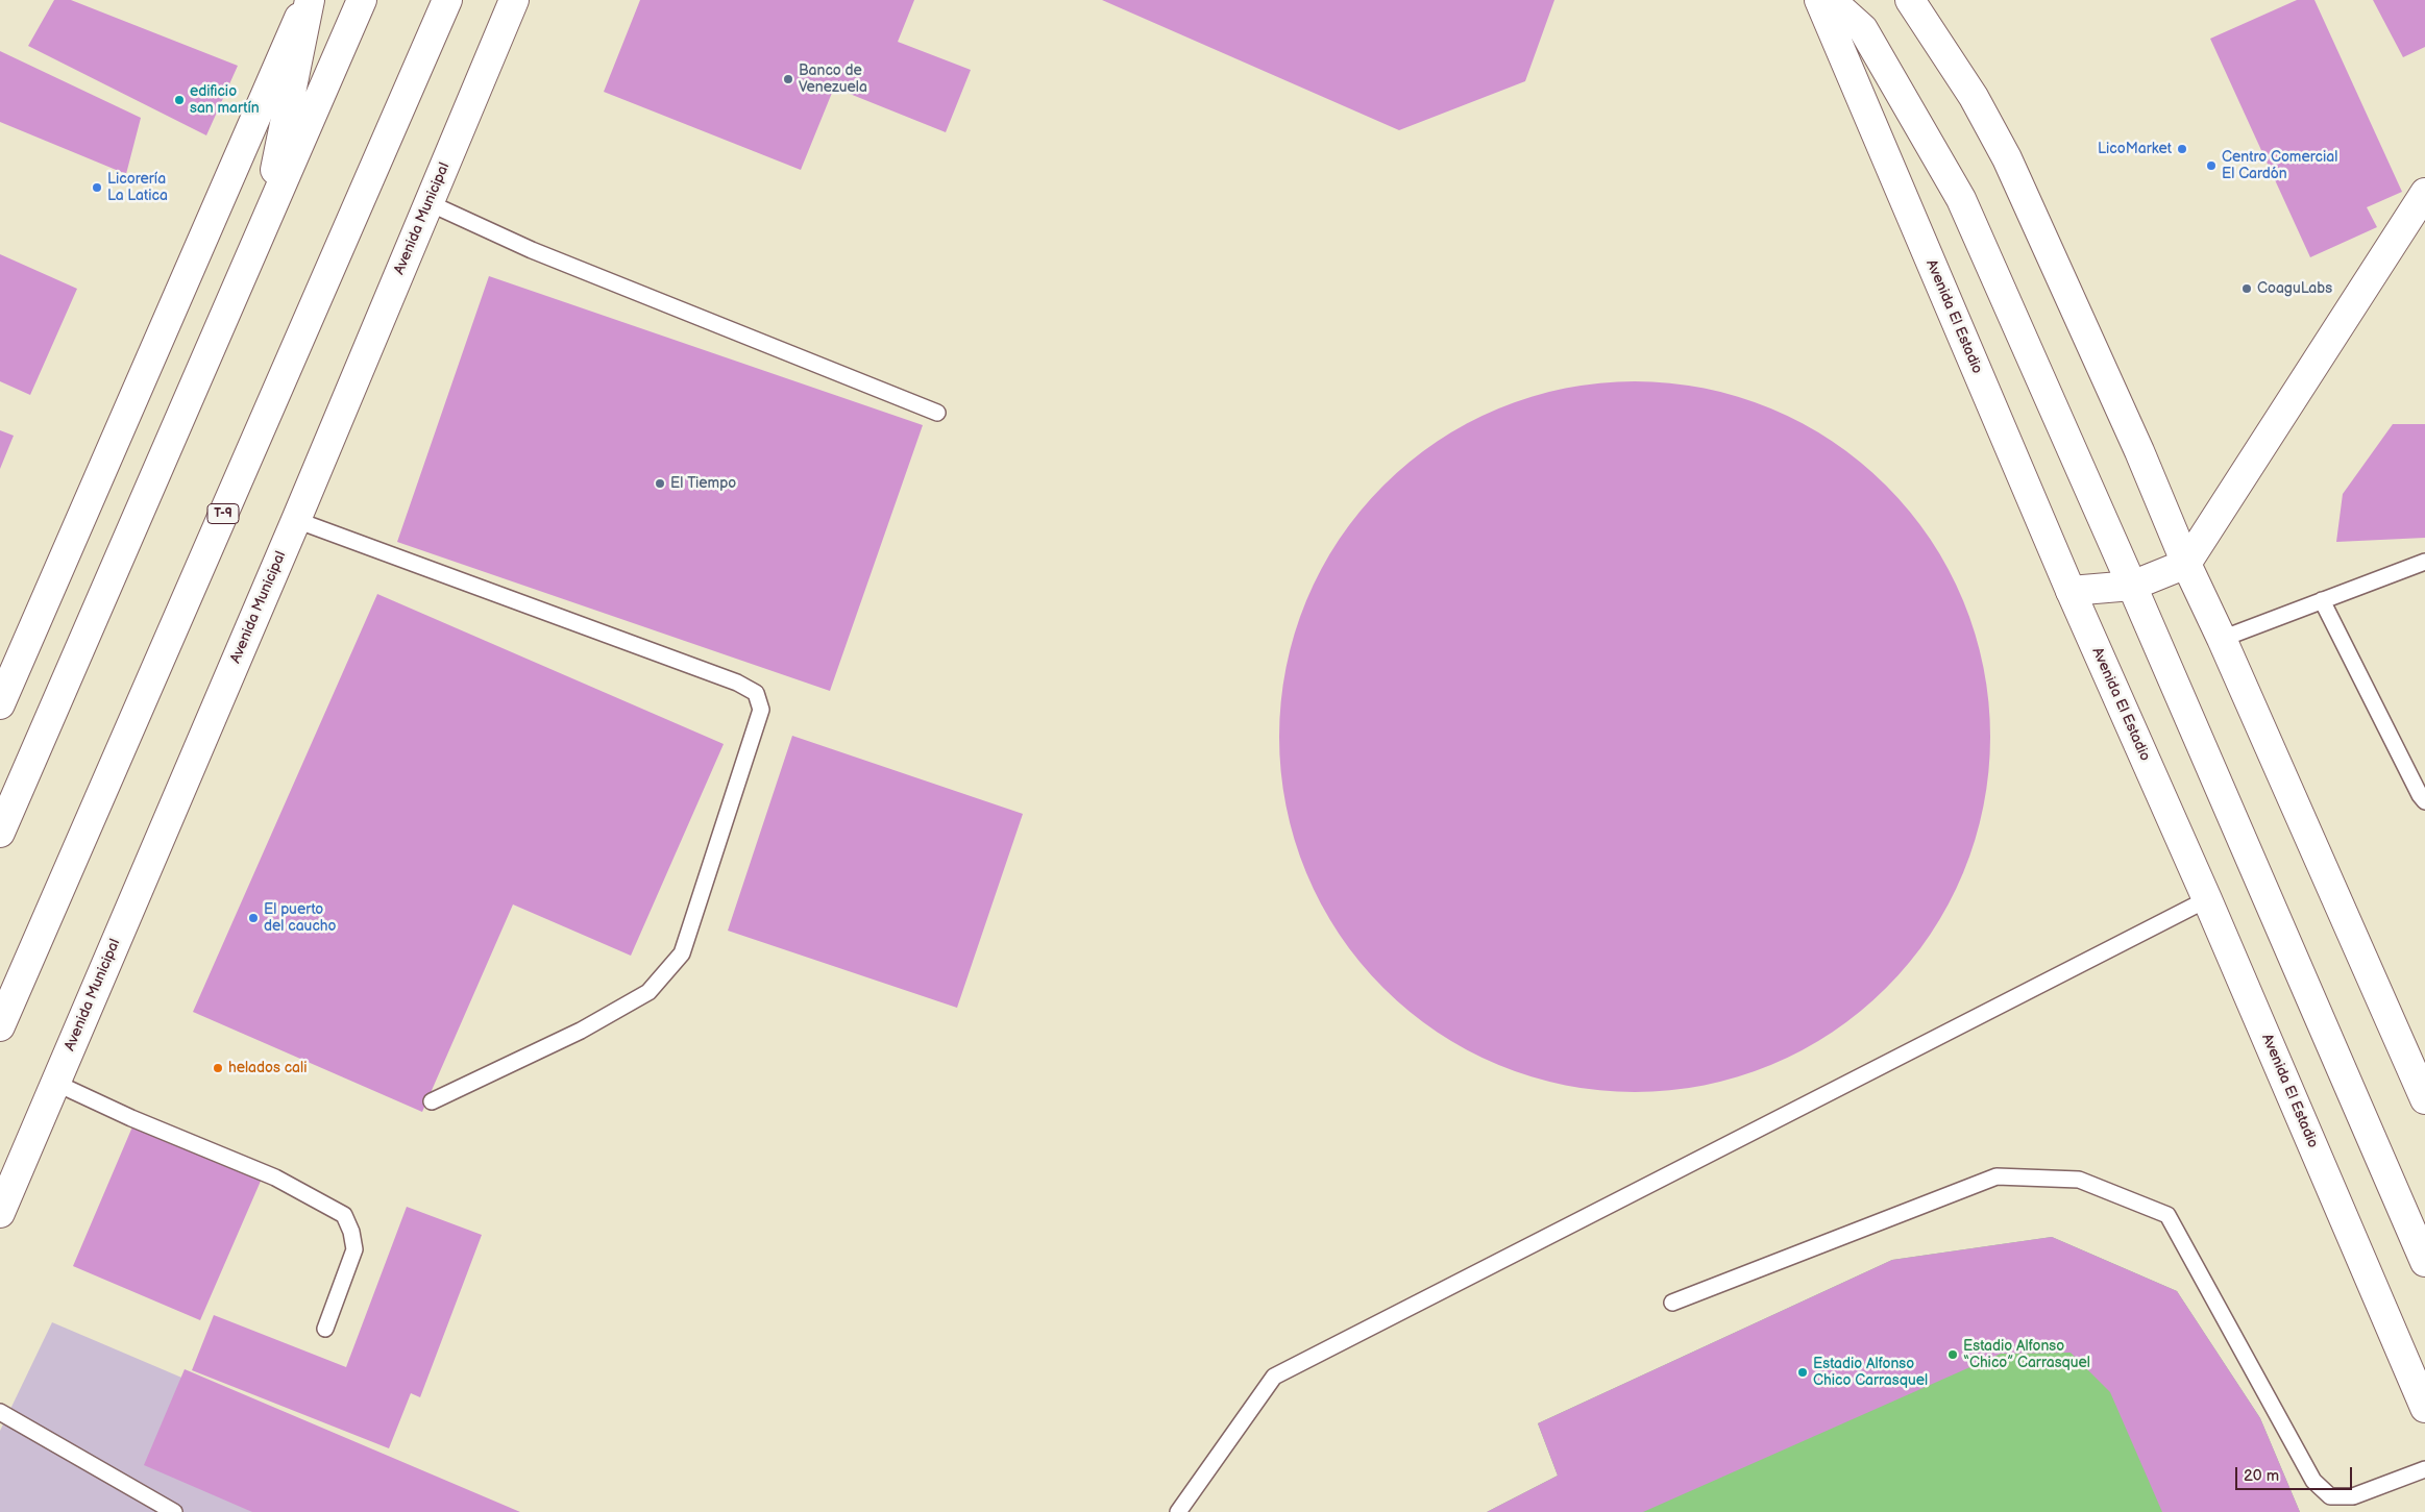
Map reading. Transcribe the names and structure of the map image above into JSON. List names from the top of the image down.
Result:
{
  "streets": {
    "main road": ["Avenida Municipal", "Avenida El Estadio", "T-9"]
  },
  "places": [
    "Banco de Venezuela",
    "edificio san martín",
    "LicoMarket",
    "Centro Comercial El Cardón",
    "Licorería La Latica",
    "CoaguLabs",
    "El Tiempo",
    "El puerto del caucho",
    "helados cali",
    "Estadio Alfonso “Chico” Carrasquel",
    "Estadio Alfonso Chico Carrasquel"
  ],
  "scale_bar": "20 m"
}
